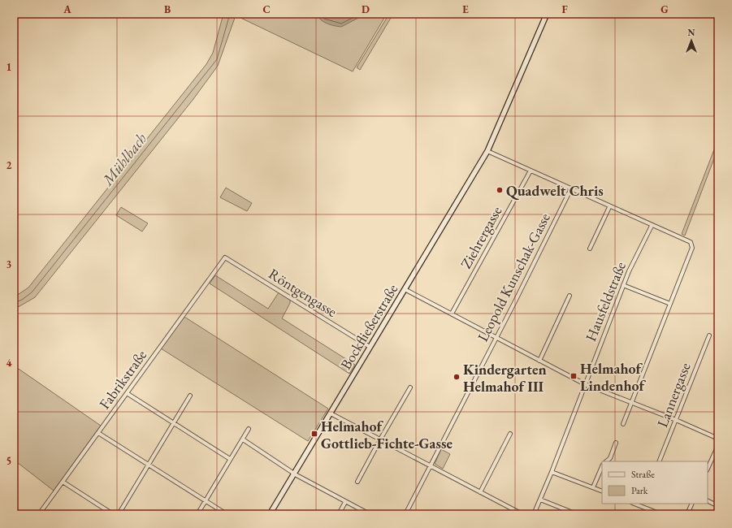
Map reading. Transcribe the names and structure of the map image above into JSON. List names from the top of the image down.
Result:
{
  "streets": {
    "main road": ["Bockfließerstraße"],
    "street": [
      "Ziehrergasse",
      "Leopold Kunschak-Gasse",
      "Röntgengasse",
      "Hausfeldstraße",
      "Fabrikstraße",
      "Lannergasse"
    ]
  },
  "crossings": [
    ["Röntgengasse", "Bockfließerstraße"],
    ["Röntgengasse", "Fabrikstraße"]
  ],
  "water": ["Mühlbach"],
  "places": {
    "other": ["Quadwelt Chris", "Kindergarten Helmahof III"],
    "transit": ["Helmahof Lindenhof", "Helmahof Gottlieb-Fichte-Gasse"]
  },
  "legend": ["Straße", "Park"],
  "north": "top",
  "grid": {
    "columns": [
      "A",
      "B",
      "C",
      "D",
      "E",
      "F",
      "G"
    ],
    "rows": [
      "1",
      "2",
      "3",
      "4",
      "5"
    ]
  }
}
